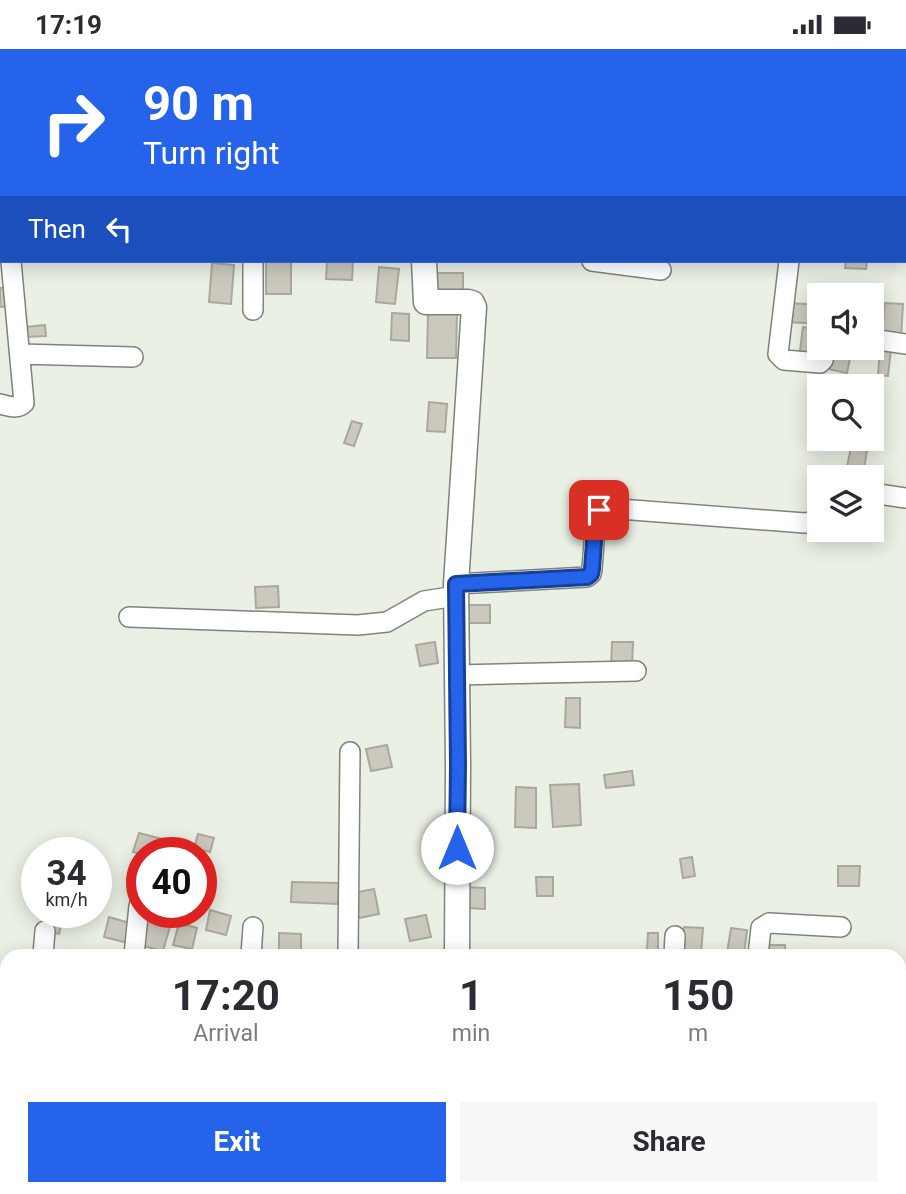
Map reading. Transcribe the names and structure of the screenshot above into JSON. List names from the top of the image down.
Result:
{
  "page": {
    "status": "17:19",
    "turn": ["90 m", "Turn right"],
    "then": "Then",
    "speed": "34 km/h",
    "limit": "40",
    "eta": [
      "17:20",
      "Arrival",
      "1",
      "min",
      "150",
      "m"
    ],
    "buttons": ["Exit", "Share"]
  }
}
